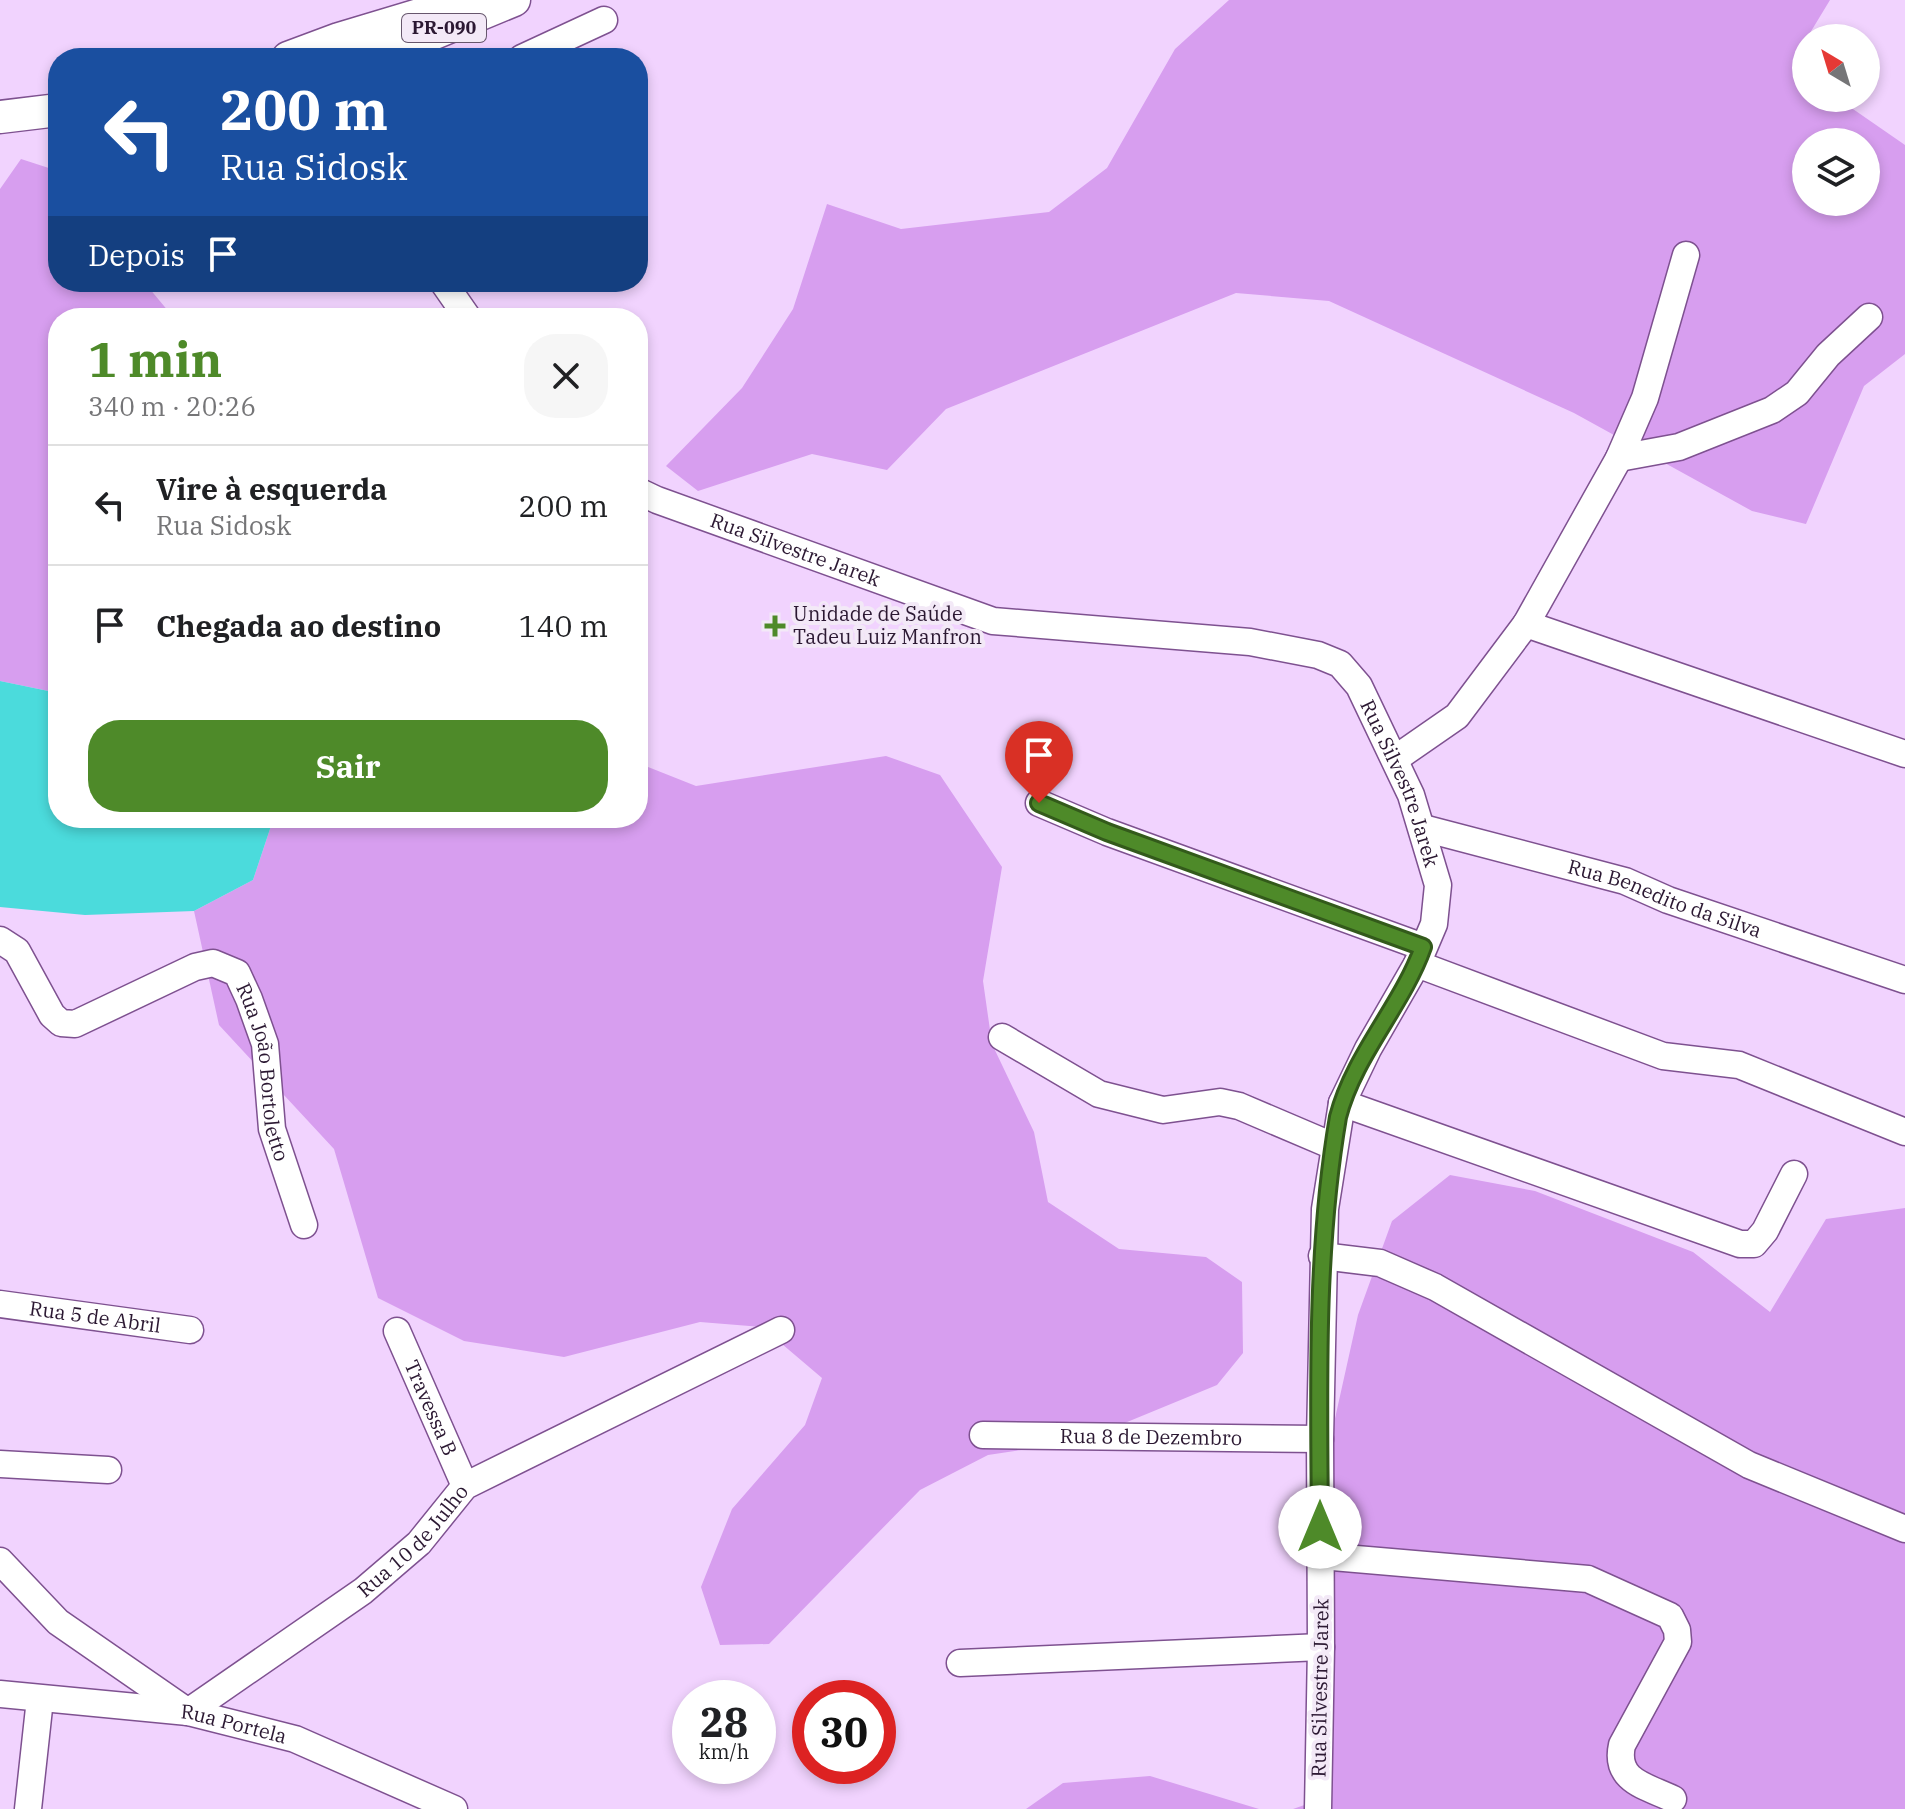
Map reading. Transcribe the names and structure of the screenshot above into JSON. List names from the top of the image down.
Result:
{
  "streets": {
    "main road": ["PR-090"],
    "street": [
      "Rua Silvestre Jarek",
      "Rua Benedito da Silva",
      "Rua João Bortoletto",
      "Rua 5 de Abril",
      "Travessa B",
      "Rua 8 de Dezembro",
      "Rua 10 de Julho",
      "Rua Portela"
    ]
  },
  "crossings": [
    ["Rua Silvestre Jarek", "Rua Benedito da Silva"],
    ["Rua Silvestre Jarek", "Rua 8 de Dezembro"],
    ["Travessa B", "Rua 10 de Julho"],
    ["Rua 10 de Julho", "Rua Portela"]
  ],
  "places": {
    "health": ["Unidade de Saúde Tadeu Luiz Manfron"]
  },
  "north": "top left",
  "page": {
    "turn": ["200 m", "Rua Sidosk"],
    "then": "Depois",
    "heading": ["1 min", "340 m · 20:26"],
    "list": [
      {
        "name": "Vire à esquerda",
        "note": "Rua Sidosk",
        "value": "200 m"
      },
      {
        "name": "Chegada ao destino",
        "value": "140 m"
      }
    ],
    "buttons": "Sair",
    "speed": "28 km/h",
    "limit": "30"
  }
}
